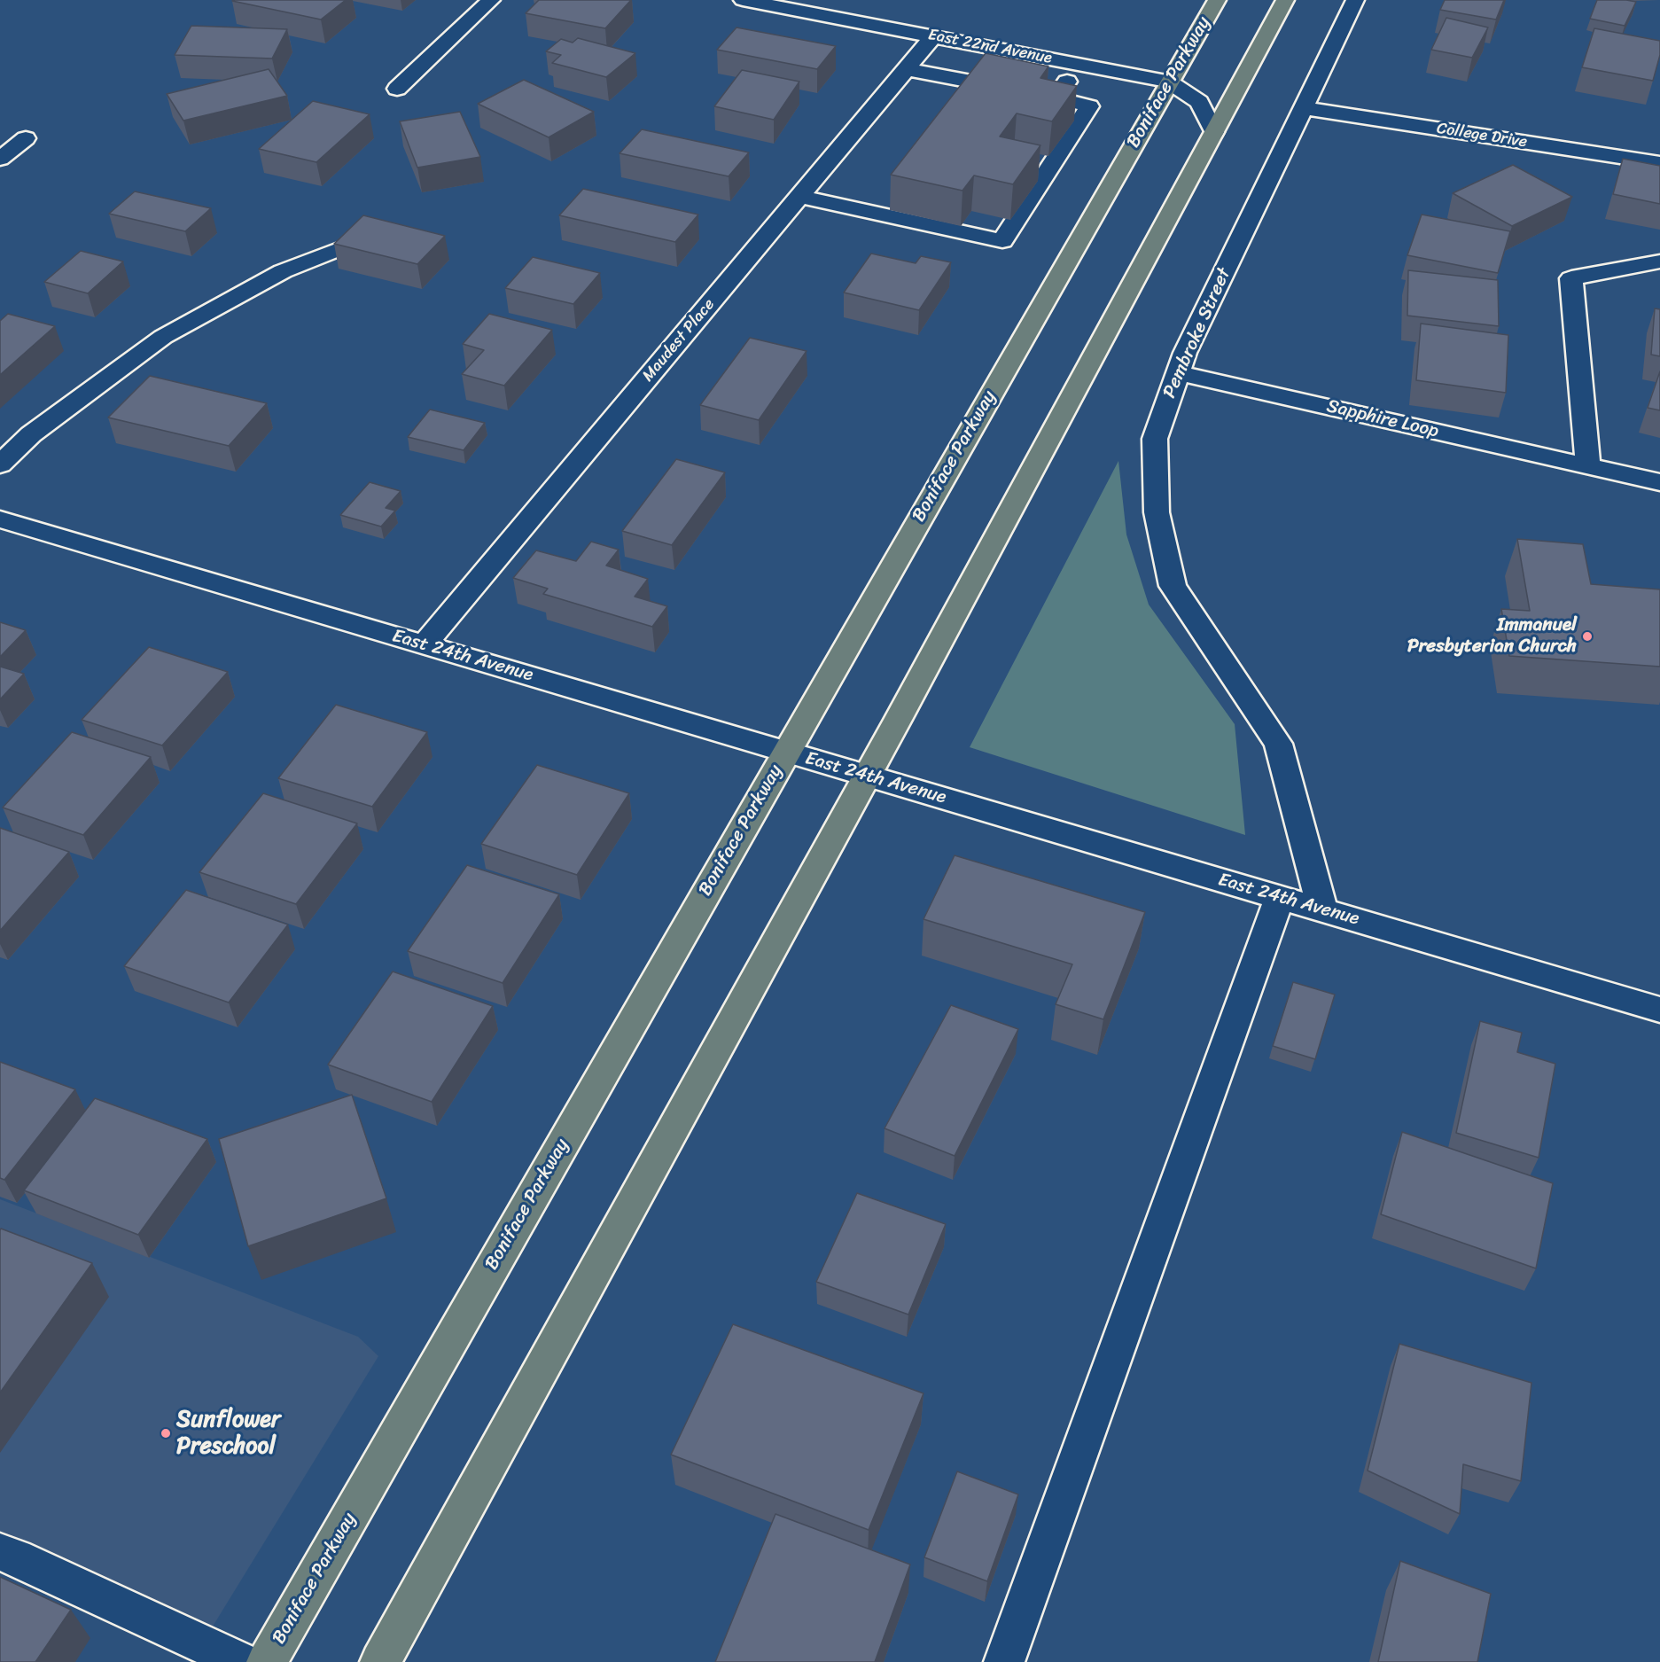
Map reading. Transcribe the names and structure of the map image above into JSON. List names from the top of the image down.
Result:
{
  "streets": {
    "main road": ["Boniface Parkway"],
    "street": [
      "East 22nd Avenue",
      "College Drive",
      "Pembroke Street",
      "Maudest Place",
      "Sapphire Loop",
      "East 24th Avenue"
    ]
  },
  "crossings": [
    ["East 22nd Avenue", "Boniface Parkway"],
    ["East 22nd Avenue", "Maudest Place"],
    ["Boniface Parkway", "East 24th Avenue"],
    ["College Drive", "Pembroke Street"],
    ["Pembroke Street", "Sapphire Loop"],
    ["Pembroke Street", "East 24th Avenue"],
    ["Maudest Place", "East 24th Avenue"]
  ],
  "places": ["Immanuel Presbyterian Church", "Sunflower Preschool"]
}
